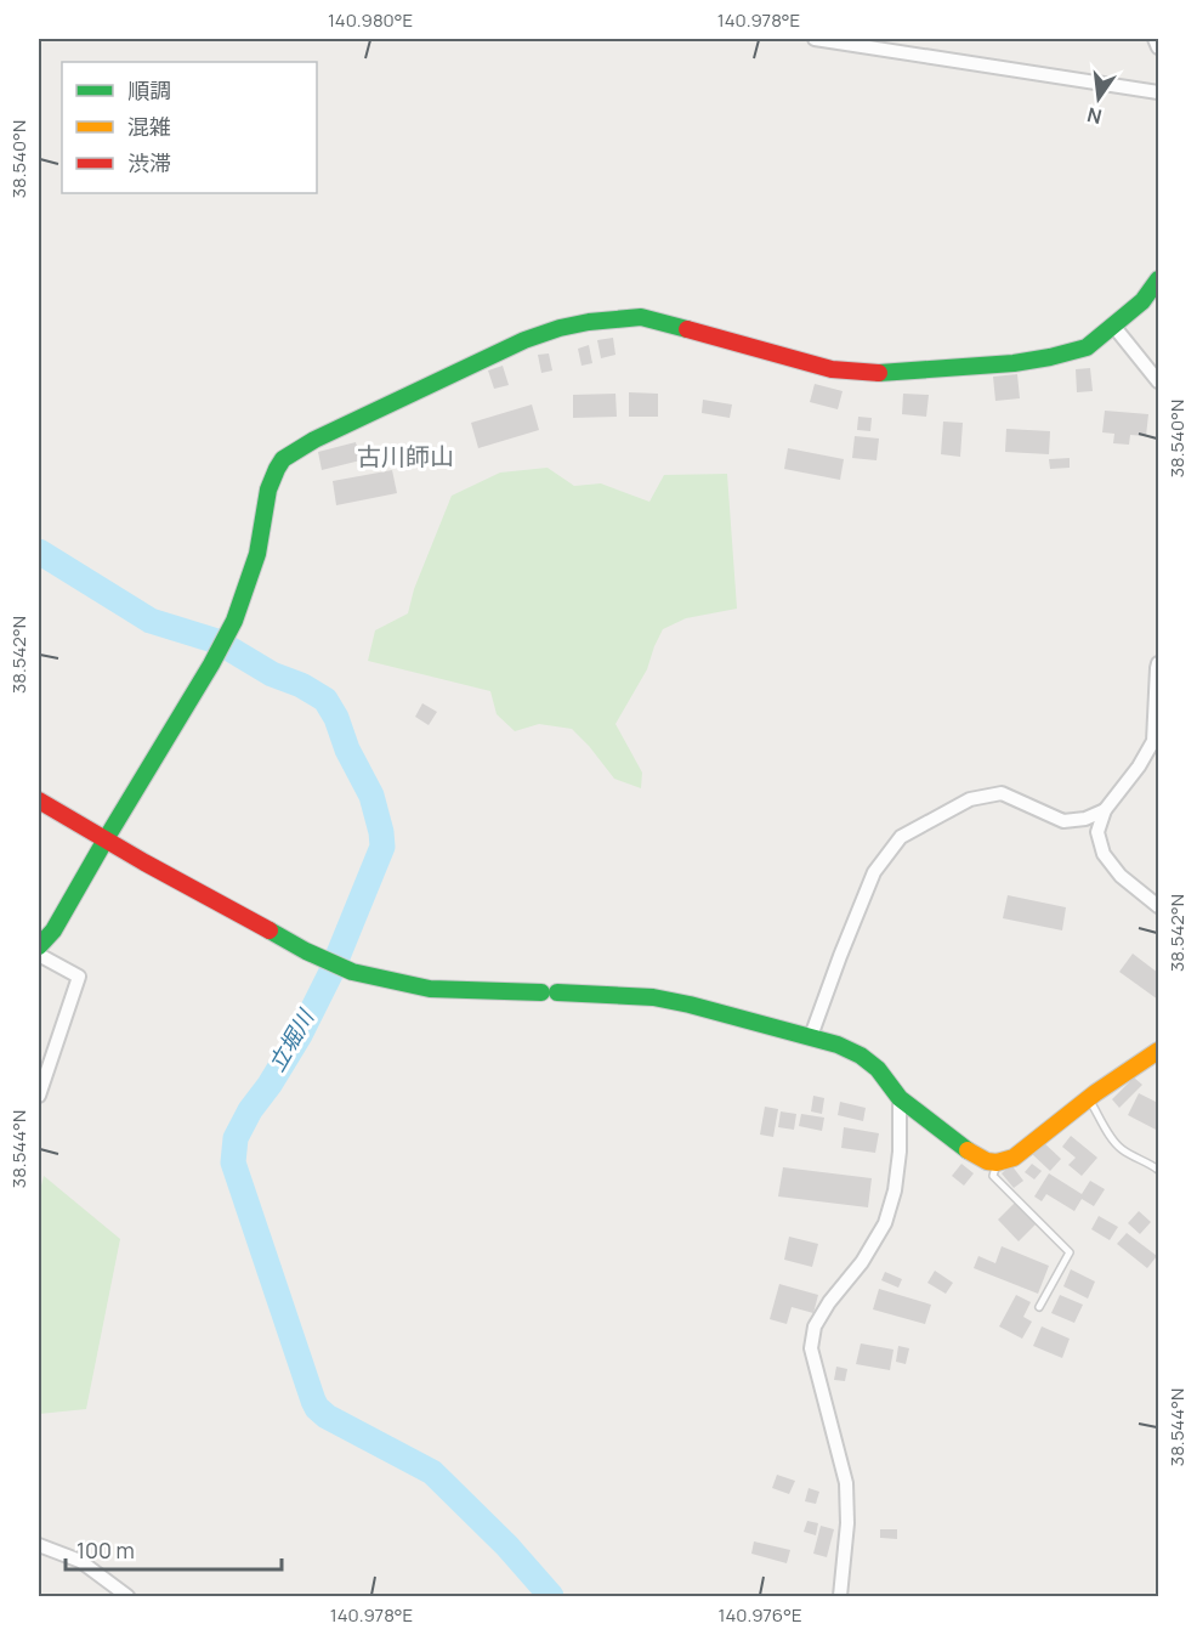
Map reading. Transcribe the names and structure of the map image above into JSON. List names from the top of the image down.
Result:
{
  "districts": ["古川師山"],
  "water": ["立堀川"],
  "legend": ["順調", "混雑", "渋滞"],
  "scale_bar": "100 m",
  "north": "bottom",
  "coordinates": [
    "140.980°E",
    "140.978°E",
    "38.540°N",
    "38.542°N",
    "38.544°N",
    "140.976°E"
  ]
}
